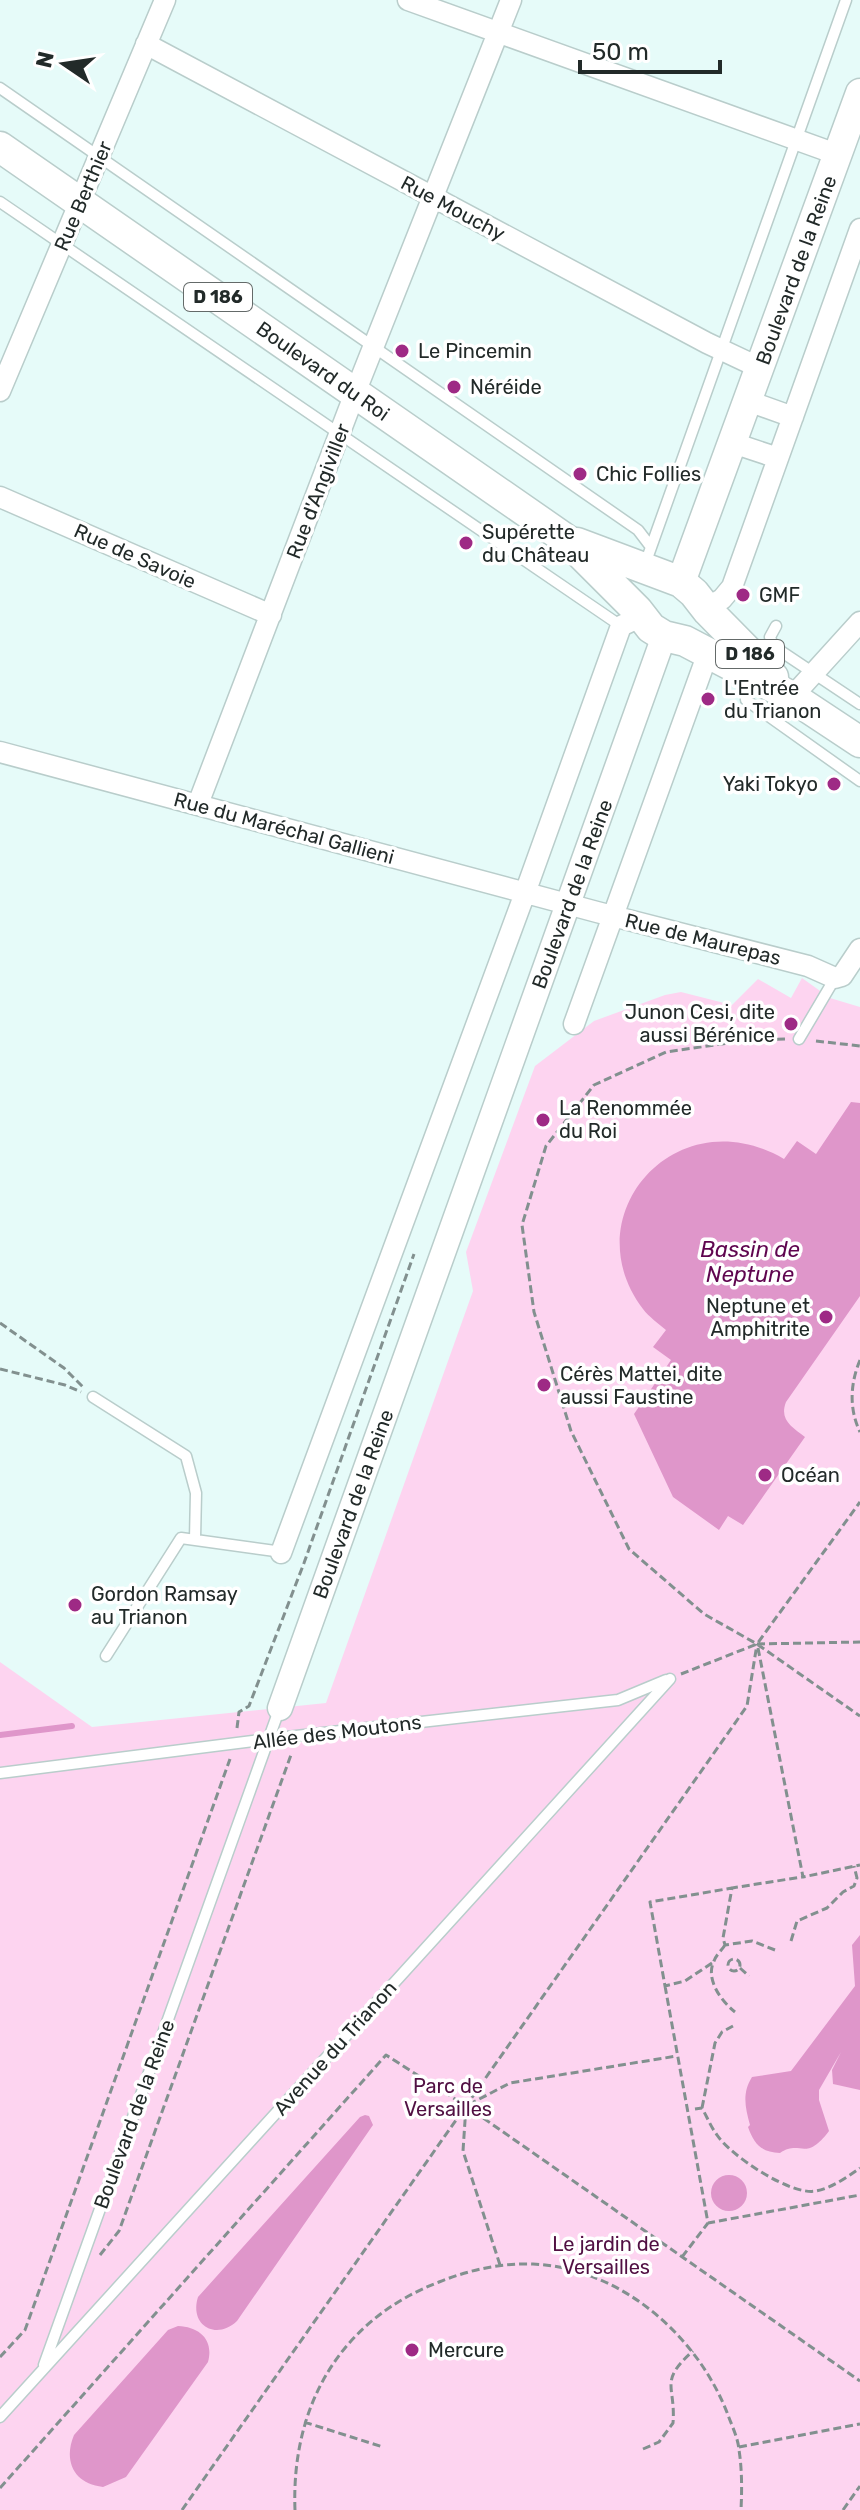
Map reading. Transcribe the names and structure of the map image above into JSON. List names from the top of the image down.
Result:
{
  "streets": {
    "main road": ["Boulevard de la Reine", "D 186", "Boulevard du Roi"],
    "street": [
      "Rue Berthier",
      "Rue Mouchy",
      "Rue d'Angiviller",
      "Rue de Savoie",
      "Rue du Maréchal Gallieni",
      "Rue de Maurepas"
    ],
    "lane": ["Allée des Moutons", "Avenue du Trianon"]
  },
  "crossings": [
    ["Rue Berthier", "Rue Mouchy"],
    ["Rue Berthier", "Boulevard du Roi"],
    ["Rue Mouchy", "Boulevard de la Reine"],
    ["Rue Mouchy", "Rue d'Angiviller"],
    ["Boulevard de la Reine", "D 186"],
    ["Boulevard de la Reine", "Boulevard du Roi"],
    ["Boulevard de la Reine", "Rue du Maréchal Gallieni"],
    ["Boulevard de la Reine", "Rue de Maurepas"],
    ["Boulevard de la Reine", "Allée des Moutons"],
    ["Boulevard de la Reine", "Avenue du Trianon"],
    ["D 186", "Boulevard du Roi"],
    ["Boulevard du Roi", "Rue d'Angiviller"],
    ["Rue d'Angiviller", "Rue de Savoie"],
    ["Rue d'Angiviller", "Rue du Maréchal Gallieni"],
    ["Rue du Maréchal Gallieni", "Rue de Maurepas"],
    ["Allée des Moutons", "Avenue du Trianon"]
  ],
  "water": ["Bassin de Neptune"],
  "parks": ["Parc de Versailles", "Le jardin de Versailles"],
  "places": [
    "Le Pincemin",
    "Néréide",
    "Chic Follies",
    "Supérette du Château",
    "GMF",
    "L'Entrée du Trianon",
    "Yaki Tokyo",
    "Junon Cesi, dite aussi Bérénice",
    "La Renommée du Roi",
    "Neptune et Amphitrite",
    "Cérès Mattei, dite aussi Faustine",
    "Océan",
    "Gordon Ramsay au Trianon",
    "Mercure"
  ],
  "scale_bar": "50 m",
  "north": "left"
}
